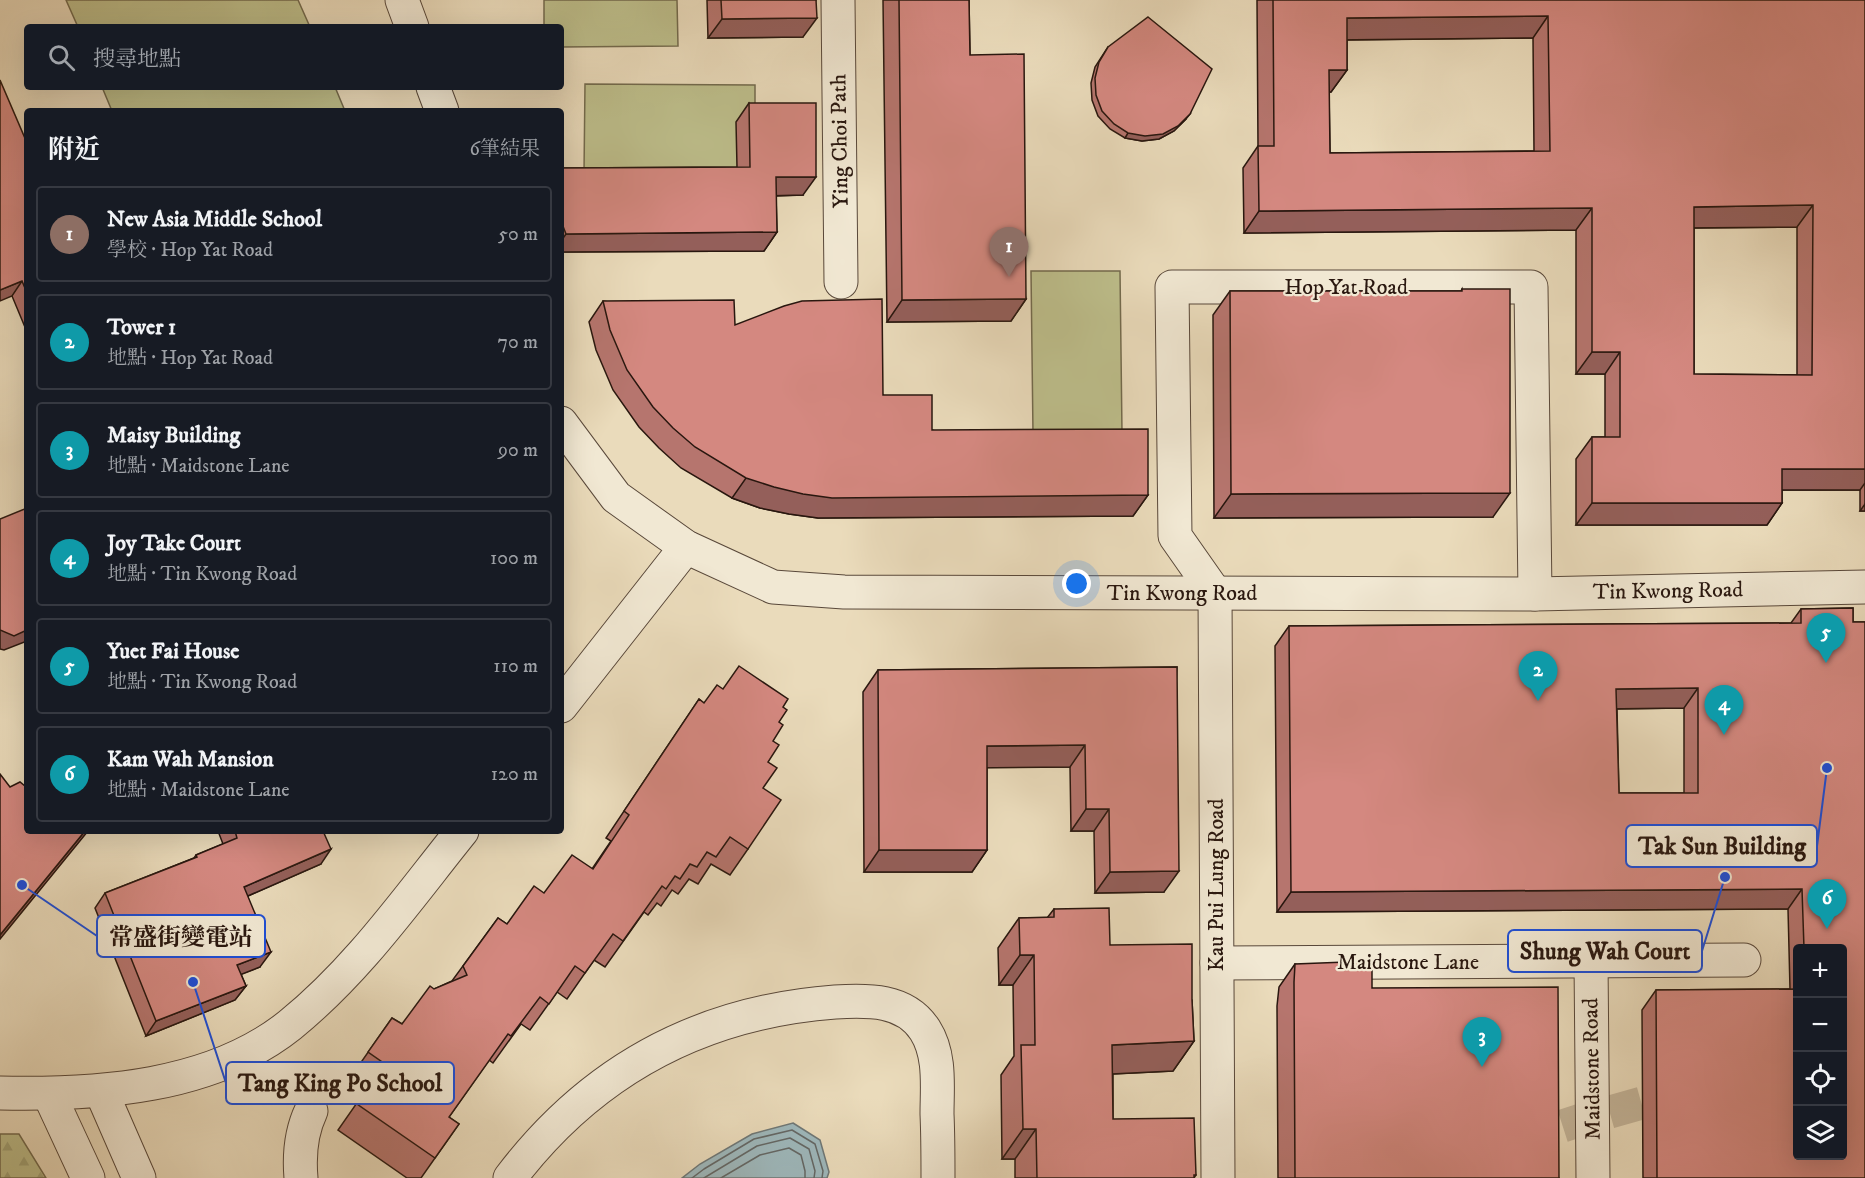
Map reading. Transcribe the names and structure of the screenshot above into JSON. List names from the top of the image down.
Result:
{
  "streets": {
    "street": [
      "Ying Choi Path",
      "Hop Yat Road",
      "Tin Kwong Road",
      "Kau Pui Lung Road",
      "Maidstone Lane",
      "Maidstone Road"
    ]
  },
  "crossings": [
    ["Hop Yat Road", "Tin Kwong Road"],
    ["Hop Yat Road", "Kau Pui Lung Road"],
    ["Tin Kwong Road", "Kau Pui Lung Road"],
    ["Kau Pui Lung Road", "Maidstone Lane"],
    ["Maidstone Lane", "Maidstone Road"]
  ],
  "places": [
    "Tak Sun Building",
    "Shung Wah Court",
    "常盛街變電站",
    "Tang King Po School"
  ],
  "page": {
    "search": "搜尋地點",
    "heading": ["附近", "6筆結果"],
    "list": [
      {
        "mark": "1",
        "name": "New Asia Middle School",
        "note": "學校 · Hop Yat Road",
        "value": "50 m"
      },
      {
        "mark": "2",
        "name": "Tower 1",
        "note": "地點 · Hop Yat Road",
        "value": "70 m"
      },
      {
        "mark": "3",
        "name": "Maisy Building",
        "note": "地點 · Maidstone Lane",
        "value": "90 m"
      },
      {
        "mark": "4",
        "name": "Joy Take Court",
        "note": "地點 · Tin Kwong Road",
        "value": "100 m"
      },
      {
        "mark": "5",
        "name": "Yuet Fai House",
        "note": "地點 · Tin Kwong Road",
        "value": "110 m"
      },
      {
        "mark": "6",
        "name": "Kam Wah Mansion",
        "note": "地點 · Maidstone Lane",
        "value": "120 m"
      }
    ],
    "pins": [
      "1",
      "5",
      "2",
      "4",
      "6",
      "3"
    ],
    "map_buttons": ["+", "−"]
  }
}
